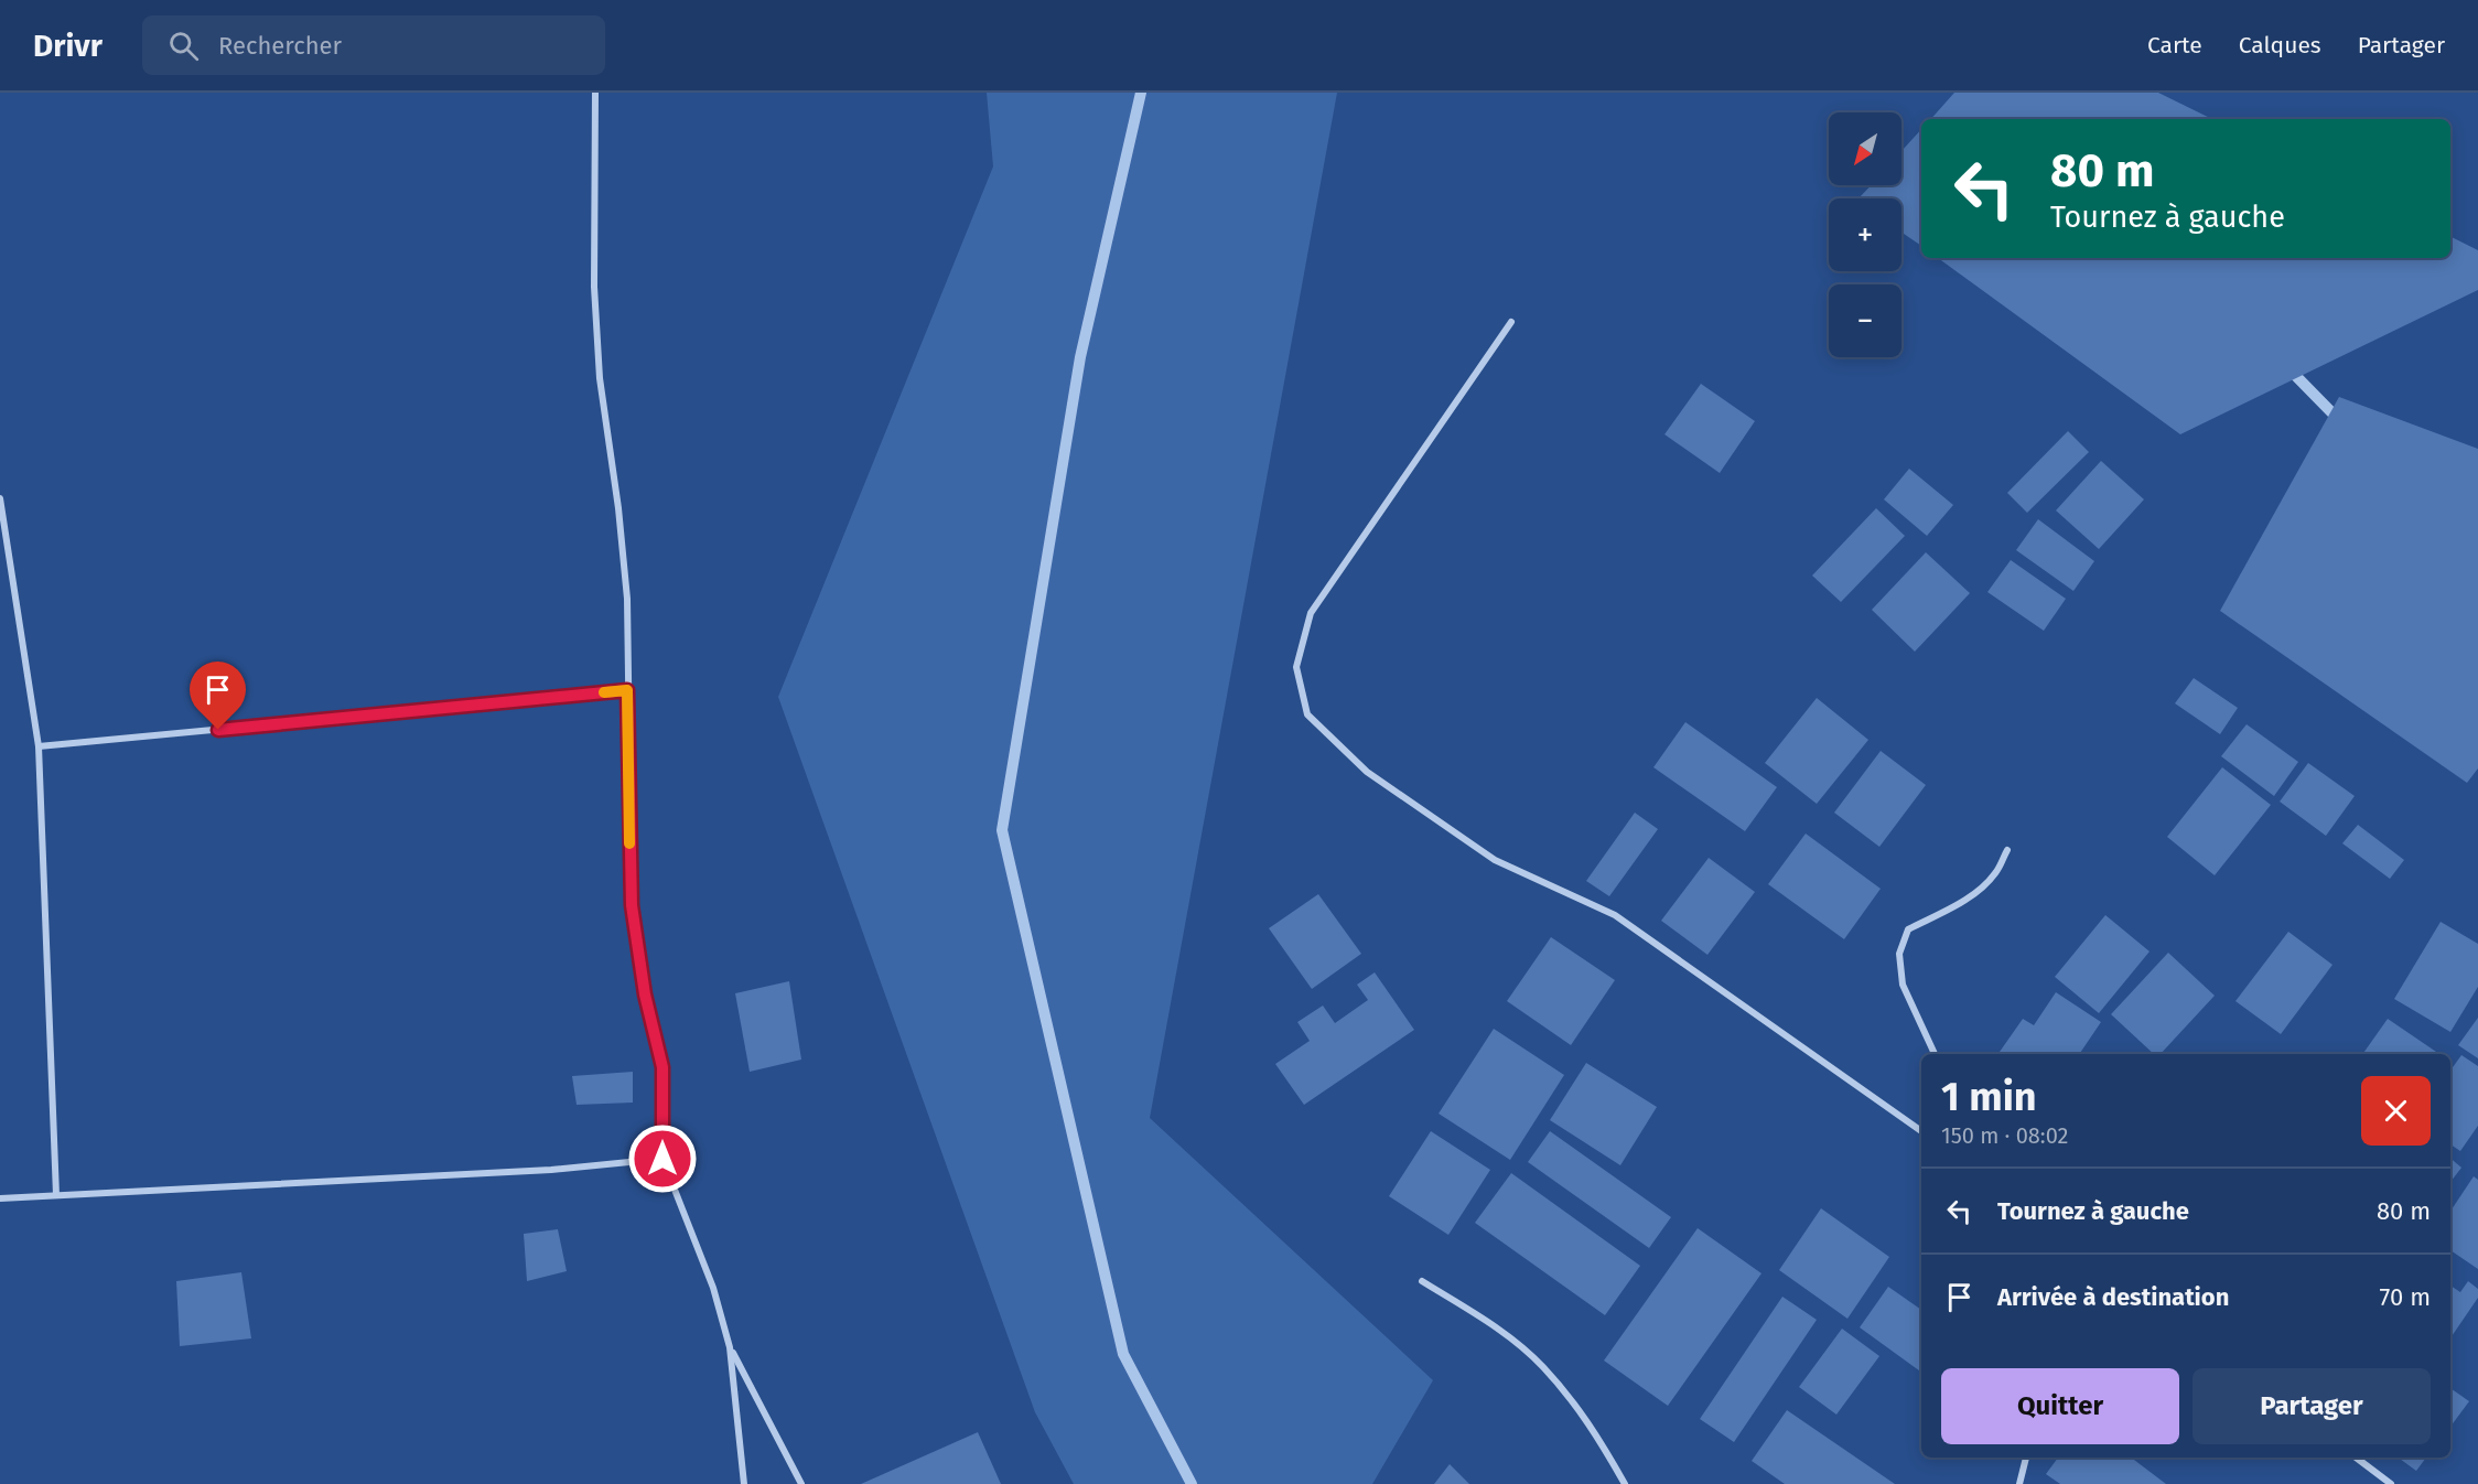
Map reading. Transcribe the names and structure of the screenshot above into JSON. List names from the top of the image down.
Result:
{
  "north": "bottom left",
  "page": {
    "header": "Drivr",
    "search": "Rechercher",
    "nav": ["Carte", "Calques", "Partager"],
    "map_buttons": ["+", "−"],
    "turn": ["80 m", "Tournez à gauche"],
    "heading": ["1 min", "150 m · 08:02"],
    "list": [
      {
        "name": "Tournez à gauche",
        "value": "80 m"
      },
      {
        "name": "Arrivée à destination",
        "value": "70 m"
      }
    ],
    "buttons": ["Quitter", "Partager"]
  }
}
